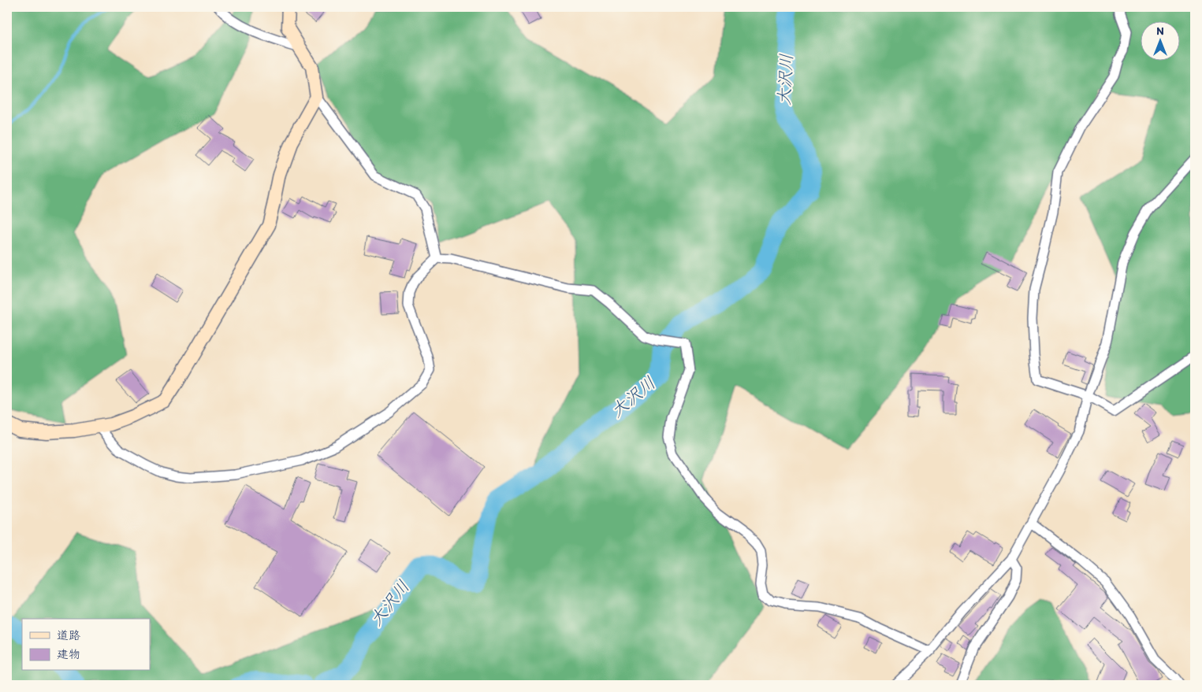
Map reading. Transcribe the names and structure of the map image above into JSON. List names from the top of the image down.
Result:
{
  "water": ["大沢川"],
  "legend": ["道路", "建物"],
  "north": "top"
}
